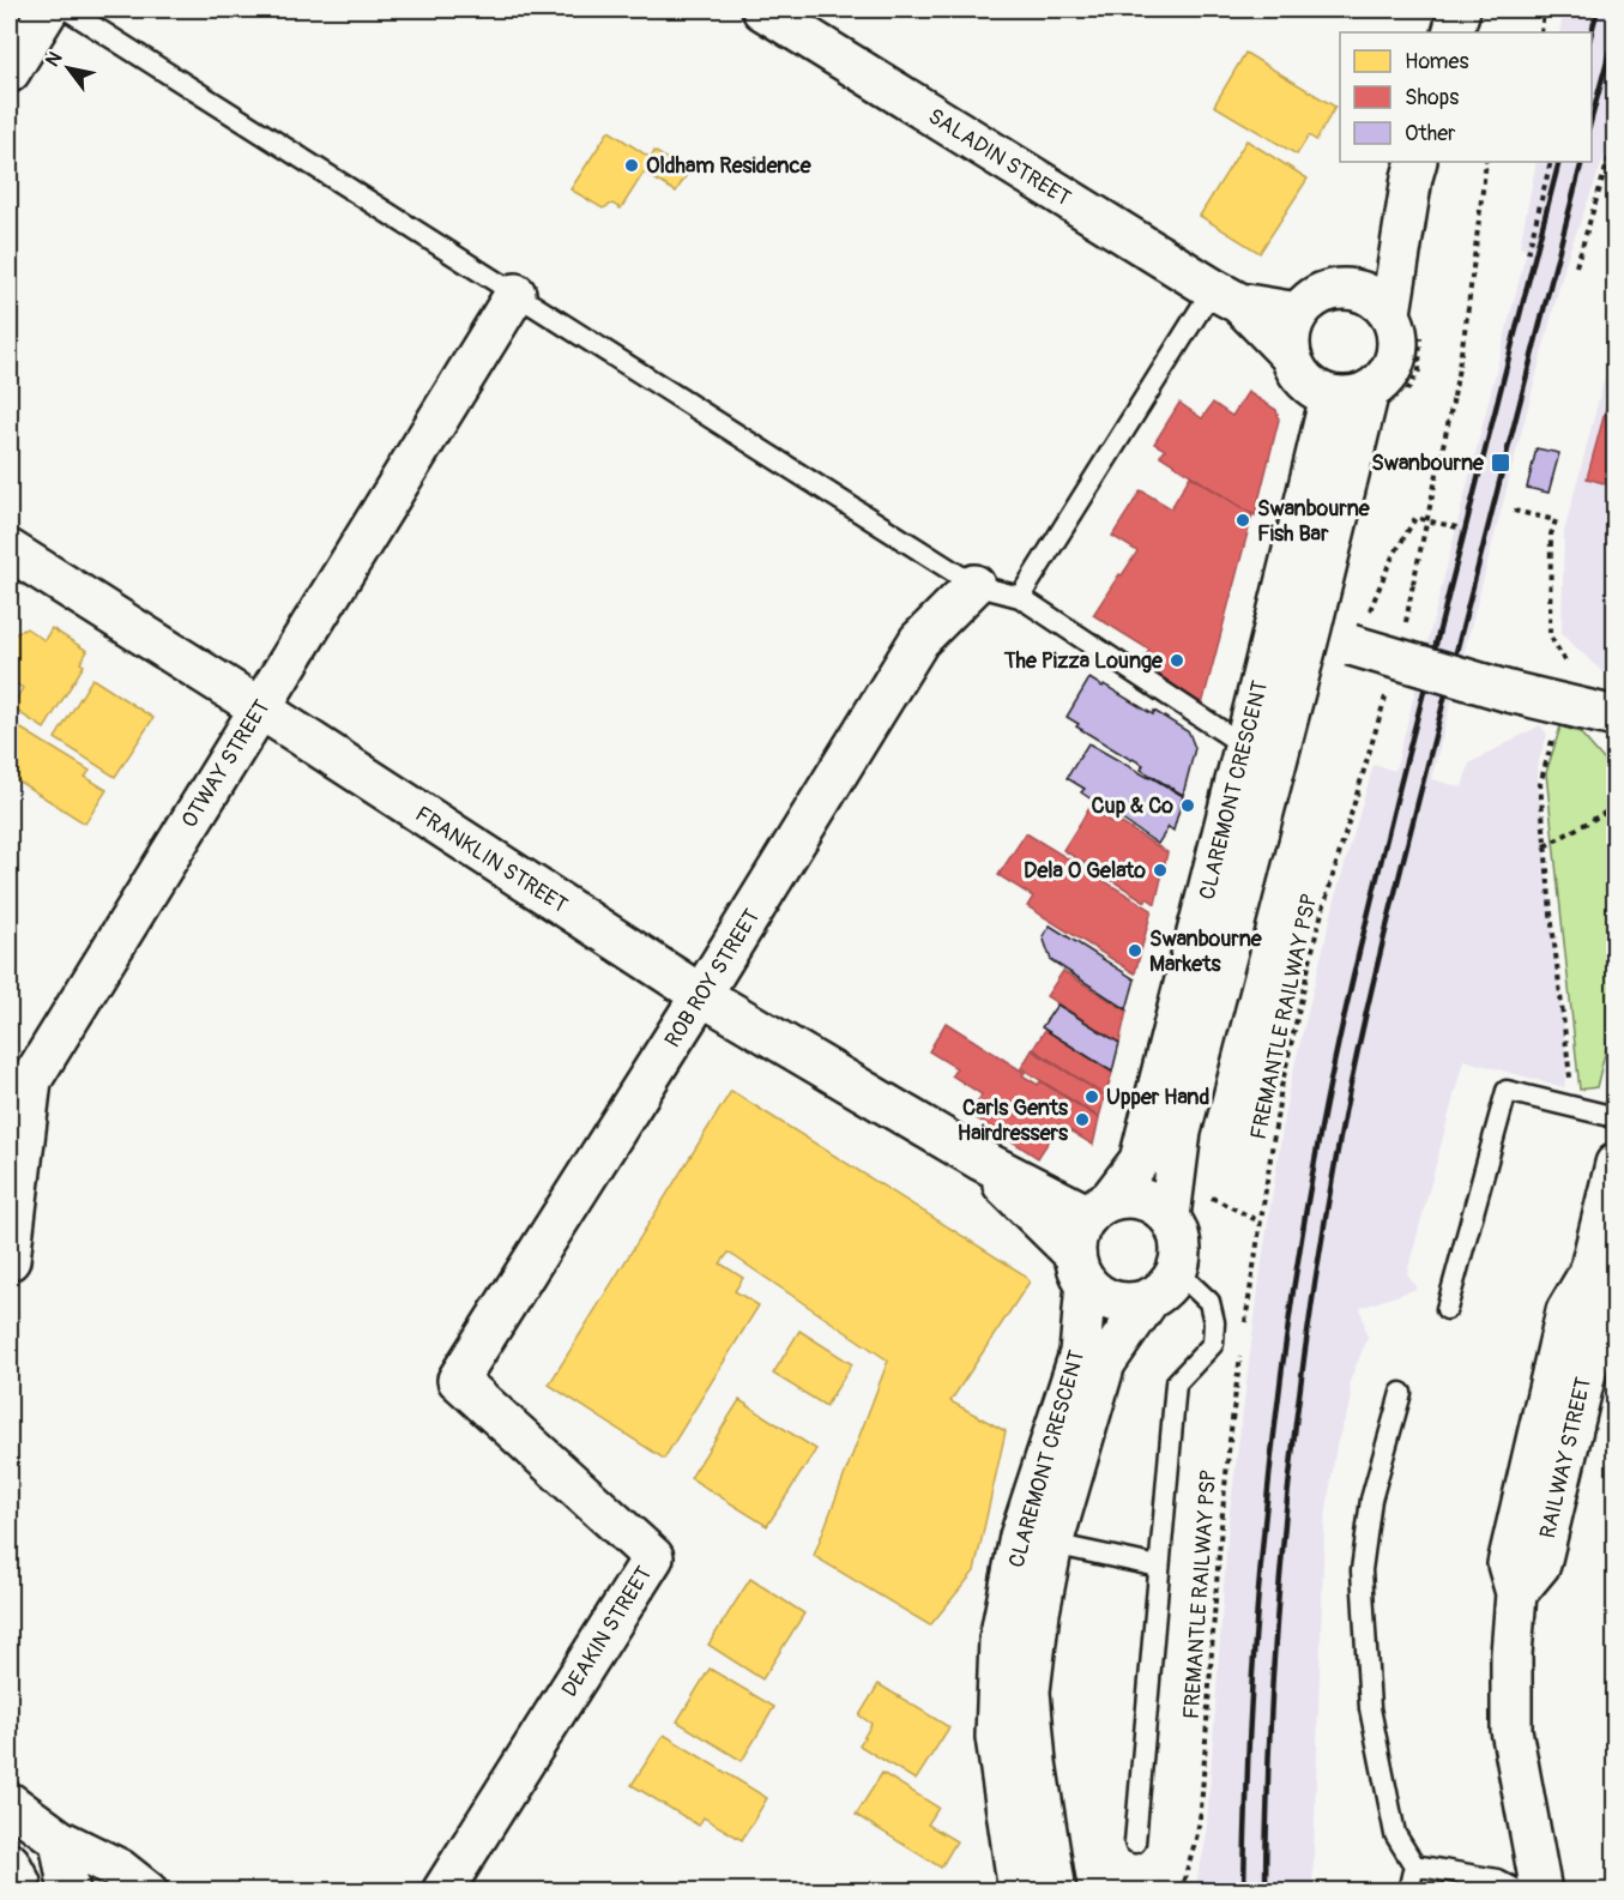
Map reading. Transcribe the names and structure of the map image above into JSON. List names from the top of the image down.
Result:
{
  "streets": {
    "street": [
      "SALADIN STREET",
      "OTWAY STREET",
      "CLAREMONT CRESCENT",
      "FRANKLIN STREET",
      "ROB ROY STREET",
      "RAILWAY STREET",
      "DEAKIN STREET"
    ],
    "path": ["FREMANTLE RAILWAY PSP"]
  },
  "crossings": [
    ["SALADIN STREET", "CLAREMONT CRESCENT"],
    ["OTWAY STREET", "FRANKLIN STREET"],
    ["CLAREMONT CRESCENT", "FRANKLIN STREET"],
    ["FRANKLIN STREET", "ROB ROY STREET"],
    ["ROB ROY STREET", "DEAKIN STREET"]
  ],
  "places": {
    "other": [
      "Oldham Residence",
      "Swanbourne Fish Bar",
      "The Pizza Lounge",
      "Cup & Co",
      "Dela O Gelato",
      "Swanbourne Markets",
      "Upper Hand",
      "Carls Gents Hairdressers"
    ],
    "transit": ["Swanbourne"]
  },
  "legend": ["Homes", "Shops", "Other"],
  "north": "top left"
}
